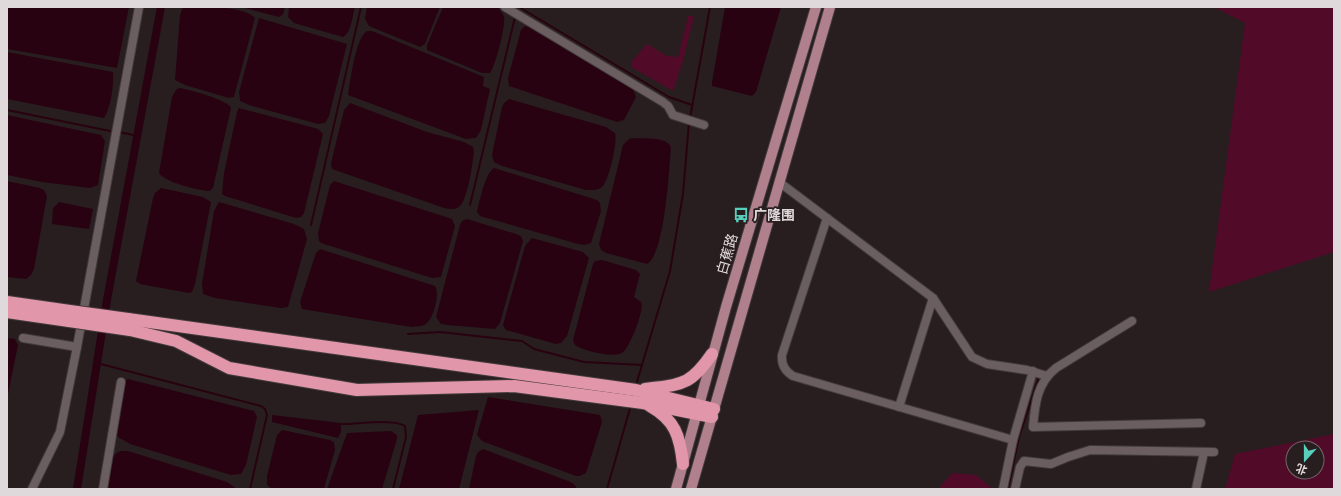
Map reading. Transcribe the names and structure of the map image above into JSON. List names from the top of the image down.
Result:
{
  "streets": {
    "main road": ["白蕉路"]
  },
  "places": {
    "bus stop": ["广隆围"]
  },
  "north": "bottom"
}
